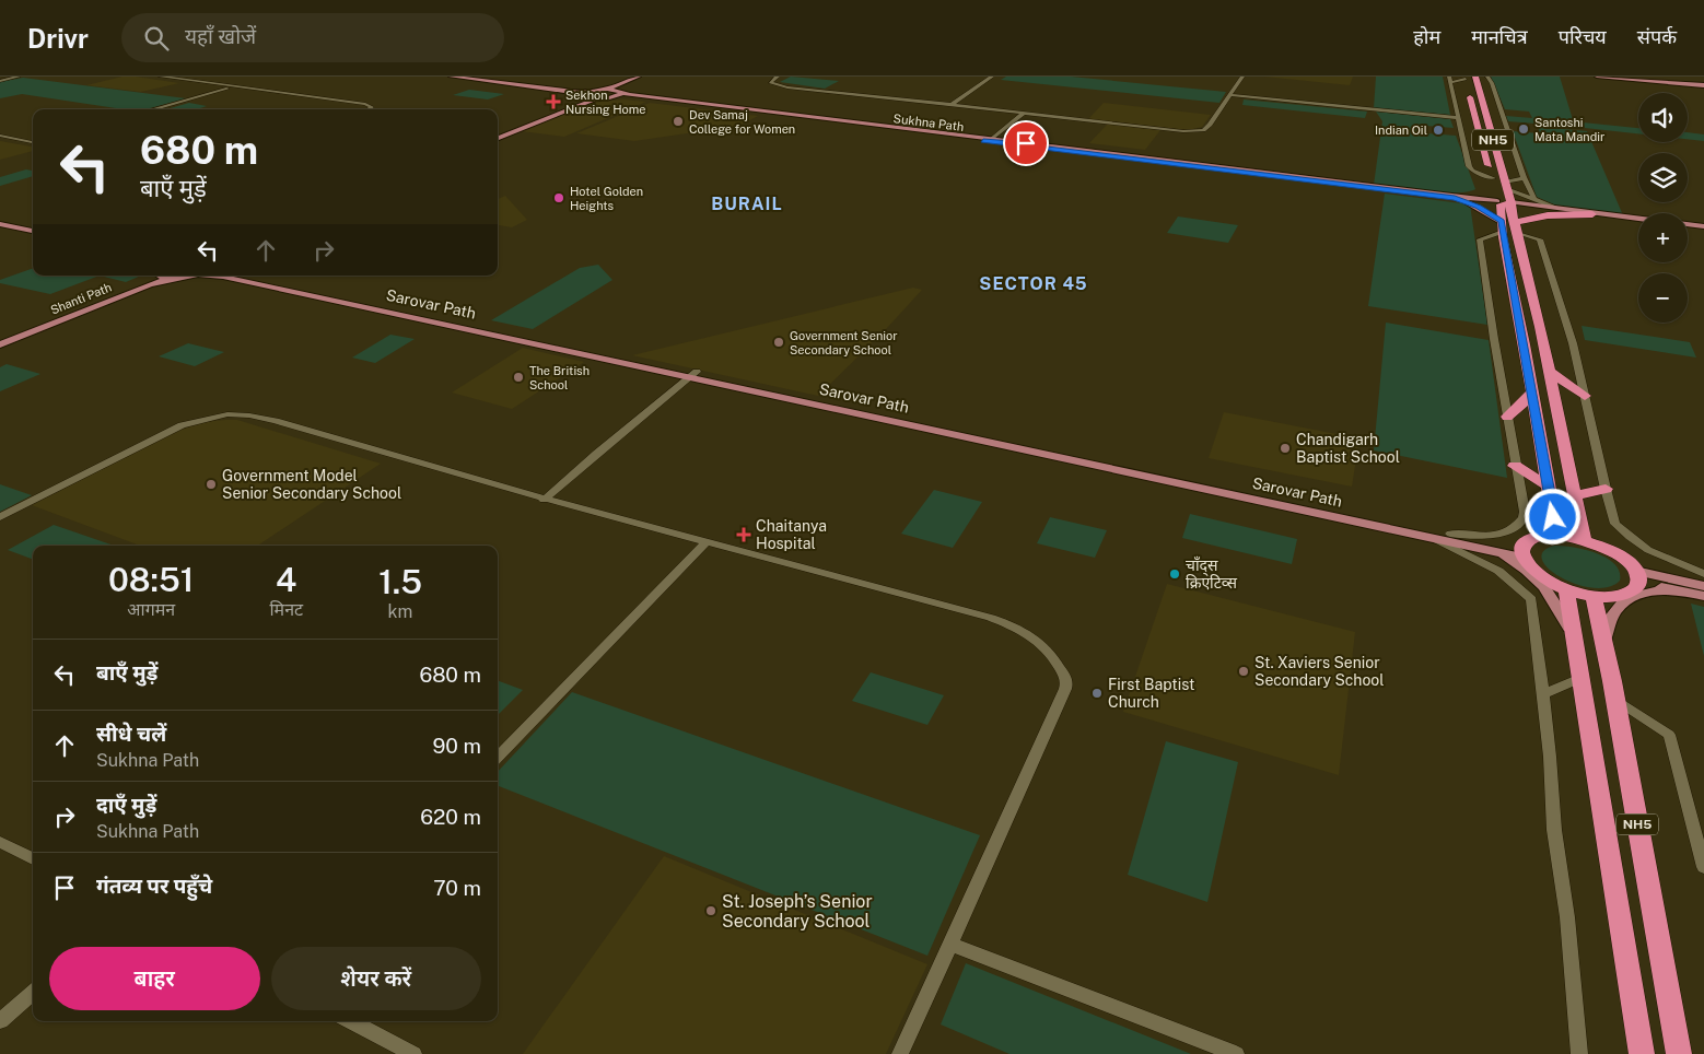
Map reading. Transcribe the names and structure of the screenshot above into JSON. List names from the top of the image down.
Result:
{
  "streets": {
    "highway": ["NH5"],
    "main road": ["Sukhna Path", "Shanti Path", "Sarovar Path"]
  },
  "crossings": [
    ["Sukhna Path", "NH5"],
    ["Shanti Path", "Sarovar Path"]
  ],
  "districts": ["BURAIL", "SECTOR 45"],
  "places": {
    "health": ["Sekhon Nursing Home", "Chaitanya Hospital"],
    "other": [
      "Dev Samaj College for Women",
      "Santoshi Mata Mandir",
      "Indian Oil",
      "Hotel Golden Heights",
      "Government Senior Secondary School",
      "The British School",
      "Chandigarh Baptist School",
      "Government Model Senior Secondary School",
      "चाँद्स क्रिएटिव्स",
      "St. Xaviers Senior Secondary School",
      "First Baptist Church",
      "St. Joseph’s Senior Secondary School"
    ]
  },
  "page": {
    "header": "Drivr",
    "search": "यहाँ खोजें",
    "nav": [
      "होम",
      "मानचित्र",
      "परिचय",
      "संपर्क"
    ],
    "map_buttons": ["+", "−"],
    "turn": ["680 m", "बाएँ मुड़ें"],
    "eta": [
      "08:51",
      "आगमन",
      "4",
      "मिनट",
      "1.5",
      "km"
    ],
    "list": [
      {
        "name": "बाएँ मुड़ें",
        "value": "680 m"
      },
      {
        "name": "सीधे चलें",
        "note": "Sukhna Path",
        "value": "90 m"
      },
      {
        "name": "दाएँ मुड़ें",
        "note": "Sukhna Path",
        "value": "620 m"
      },
      {
        "name": "गंतव्य पर पहुँचे",
        "value": "70 m"
      }
    ],
    "buttons": ["बाहर", "शेयर करें"]
  }
}
